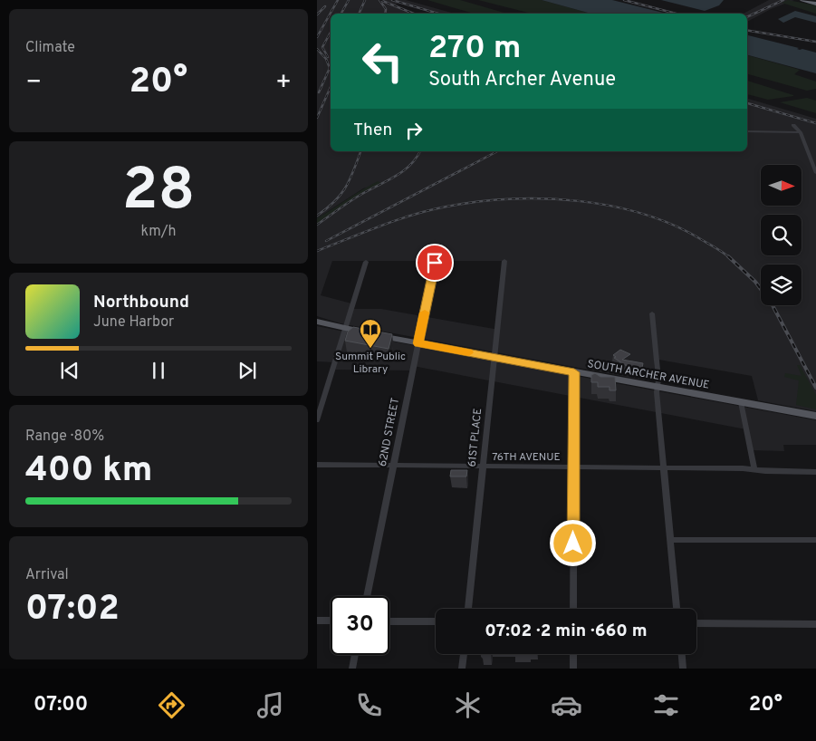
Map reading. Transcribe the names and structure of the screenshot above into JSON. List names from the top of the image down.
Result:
{
  "streets": {
    "main road": ["SOUTH ARCHER AVENUE"],
    "street": ["62ND STREET", "61ST PLACE", "76TH AVENUE"]
  },
  "crossings": [
    ["SOUTH ARCHER AVENUE", "62ND STREET"],
    ["SOUTH ARCHER AVENUE", "61ST PLACE"],
    ["62ND STREET", "76TH AVENUE"],
    ["61ST PLACE", "76TH AVENUE"]
  ],
  "places": {
    "library": ["Summit Public Library"]
  },
  "north": "right",
  "page": {
    "tile": [
      "Climate",
      ["28", "km/h"],
      ["Range · 80%", "400 km"],
      ["Arrival", "07:02"]
    ],
    "turn": ["270 m", "South Archer Avenue"],
    "heat": ["−", "20°", "+"],
    "then": "Then",
    "song": ["Northbound", "June Harbor"],
    "limit": "30",
    "trip": "07:02 · 2 min · 660 m",
    "tabs": ["07:00", "20°"]
  }
}
